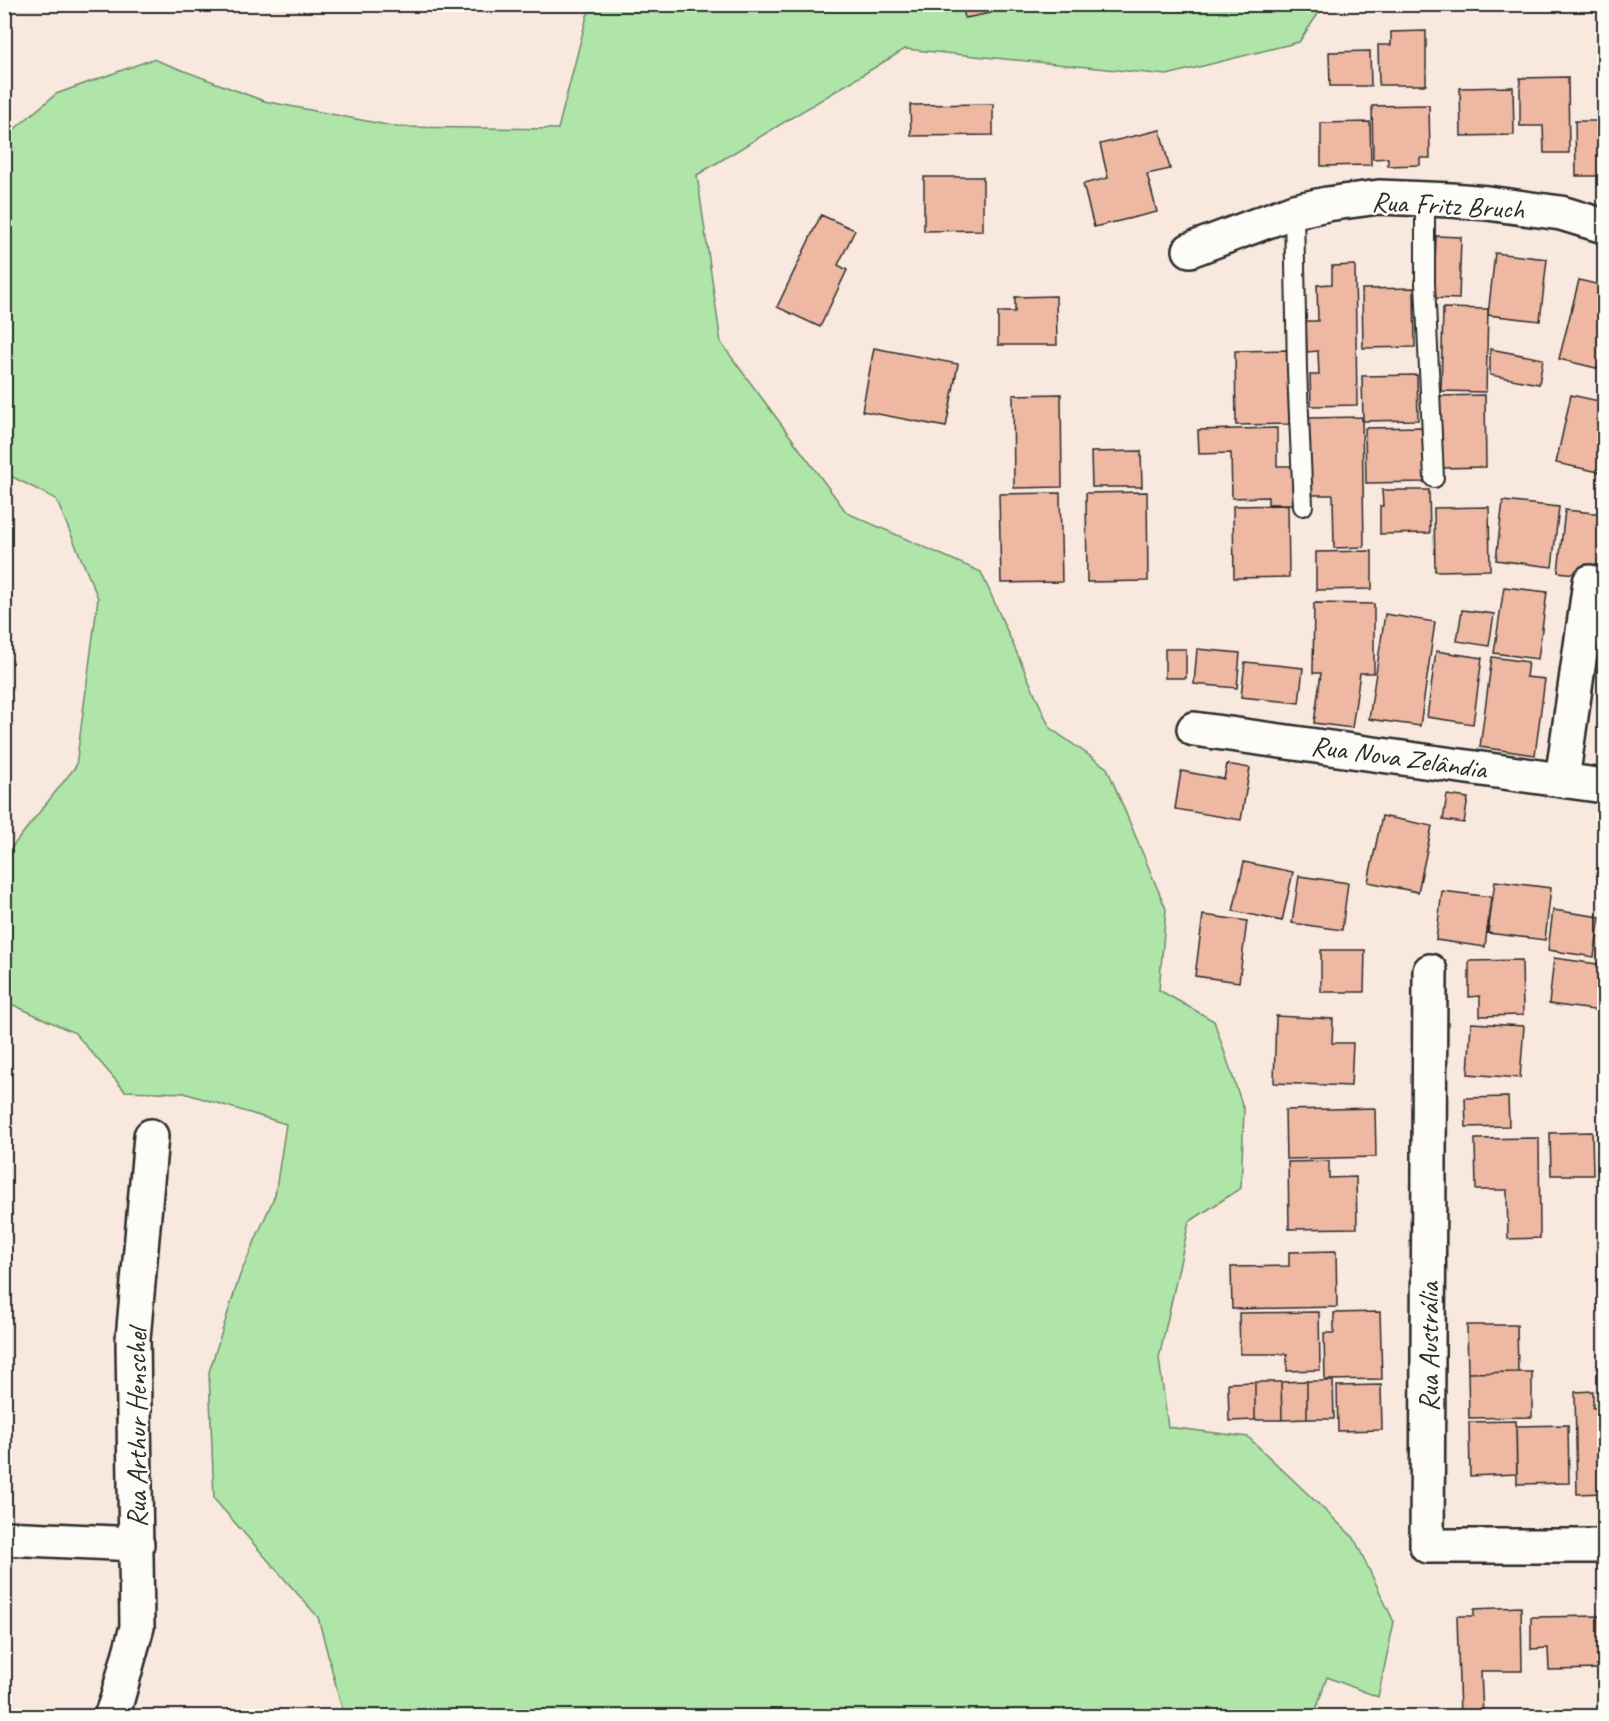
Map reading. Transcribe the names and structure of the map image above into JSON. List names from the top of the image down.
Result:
{
  "streets": {
    "street": [
      "Rua Fritz Bruch",
      "Rua Nova Zelândia",
      "Rua Austrália",
      "Rua Arthur Henschel"
    ]
  }
}
